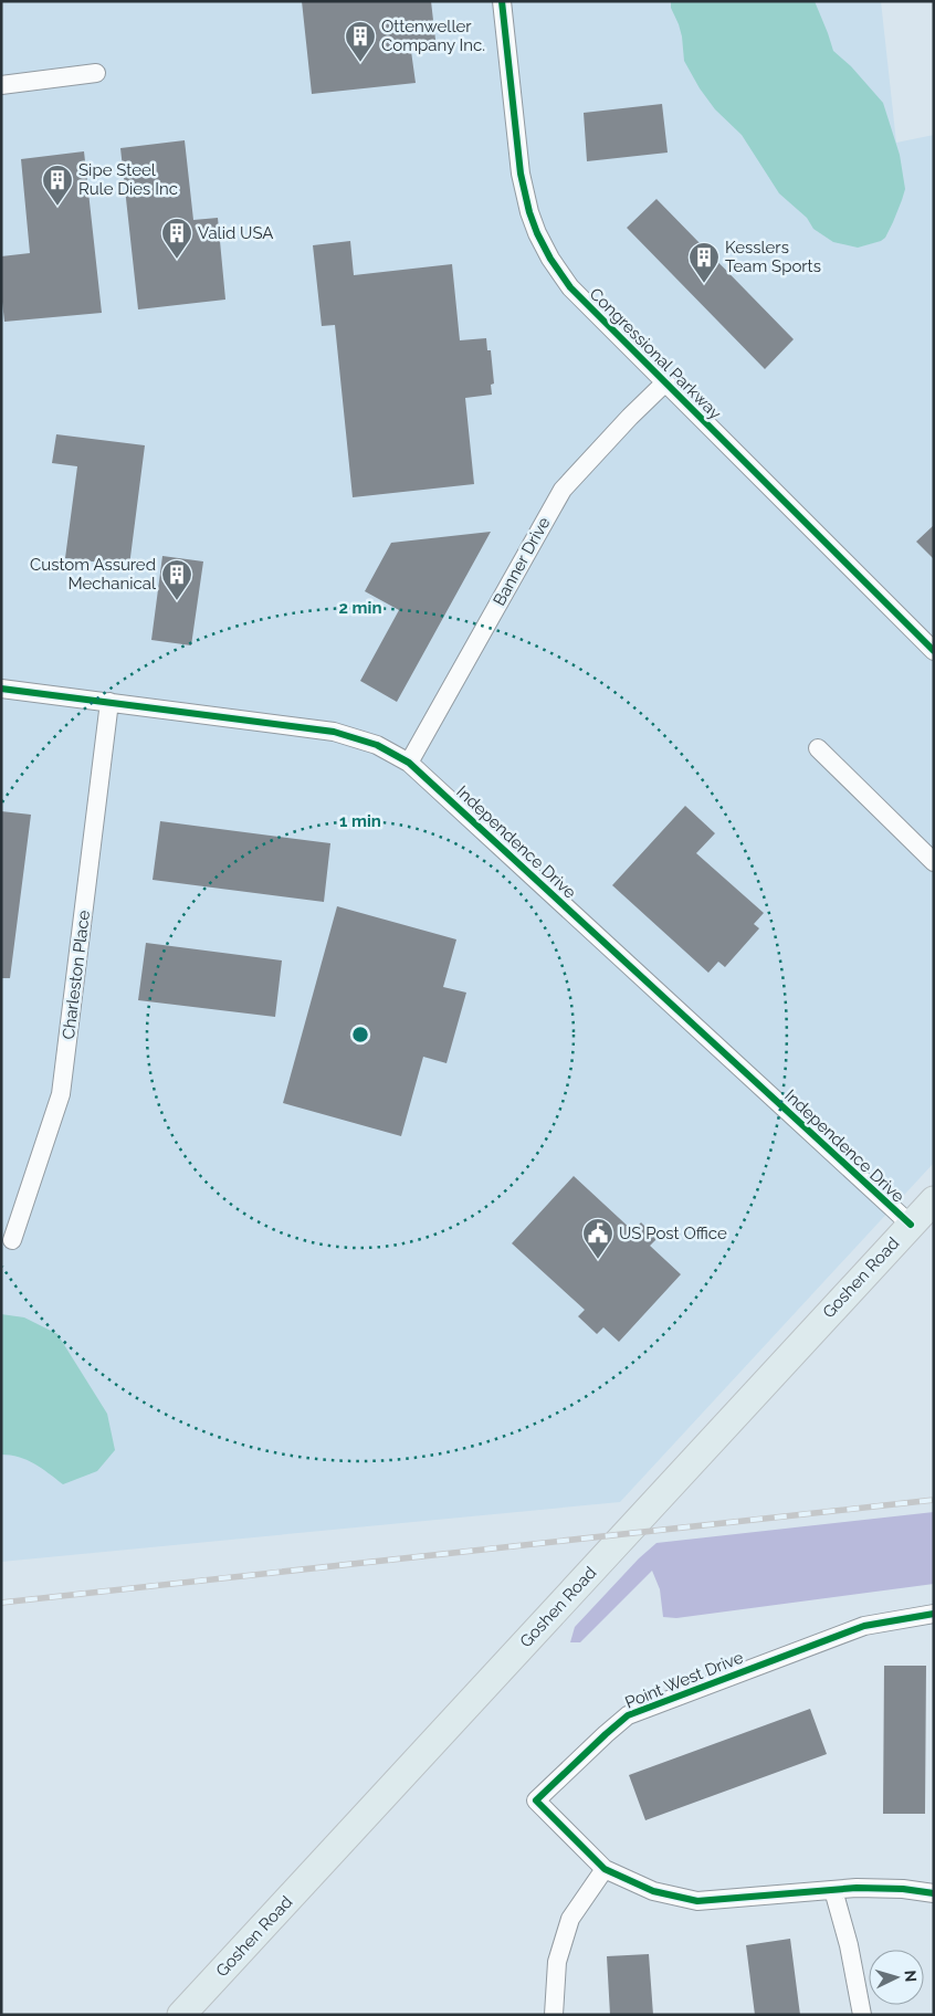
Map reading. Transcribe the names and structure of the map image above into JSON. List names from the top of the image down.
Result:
{
  "streets": {
    "main road": ["Goshen Road"],
    "street": [
      "Congressional Parkway",
      "Banner Drive",
      "Independence Drive",
      "Charleston Place",
      "Point West Drive"
    ]
  },
  "crossings": [
    ["Congressional Parkway", "Banner Drive"],
    ["Banner Drive", "Independence Drive"],
    ["Independence Drive", "Charleston Place"],
    ["Independence Drive", "Goshen Road"]
  ],
  "places": {
    "building": [
      "Ottenweller Company Inc.",
      "Sipe Steel Rule Dies Inc",
      "Valid USA",
      "Kesslers Team Sports",
      "Custom Assured Mechanical"
    ],
    "public building": ["US Post Office"]
  },
  "north": "right",
  "rings": ["2 min", "1 min"]
}
